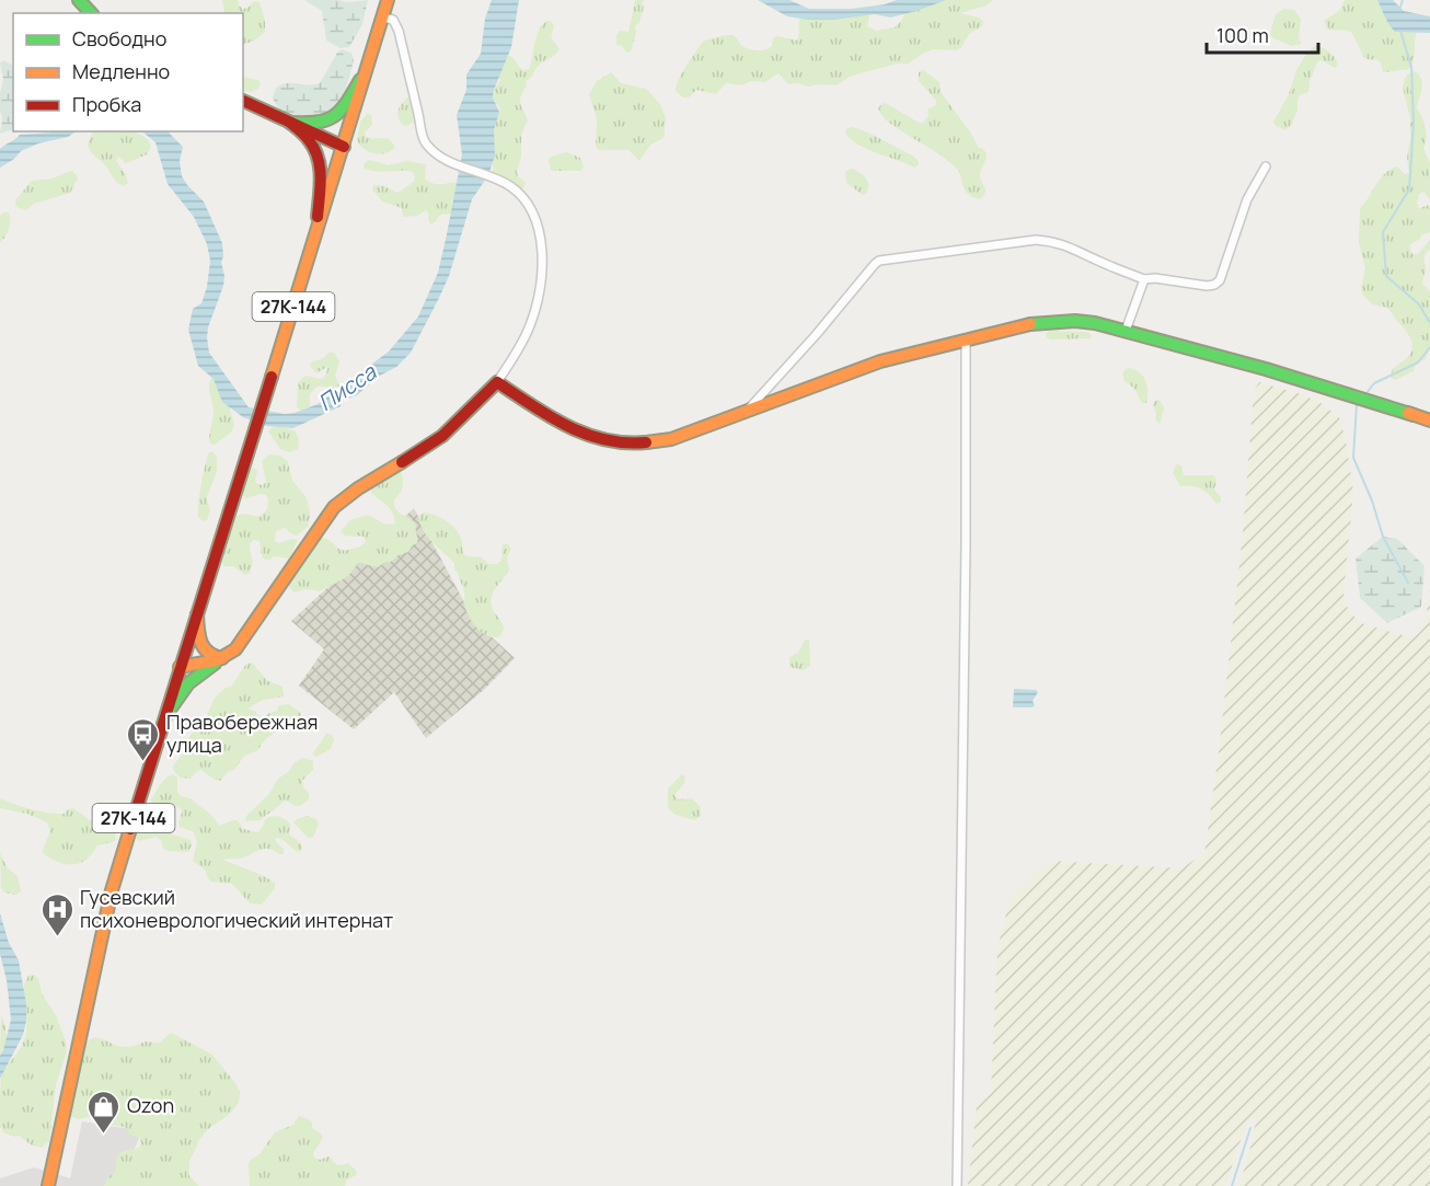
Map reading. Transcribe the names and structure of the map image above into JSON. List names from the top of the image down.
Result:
{
  "streets": {
    "main road": ["27К-144"]
  },
  "water": ["Писса"],
  "places": {
    "bus stop": ["Правобережная улица"],
    "hospital": ["Гусевский психоневрологический интернат"],
    "shop": ["Ozon"]
  },
  "legend": ["Свободно", "Медленно", "Пробка"],
  "scale_bar": "100 m"
}
